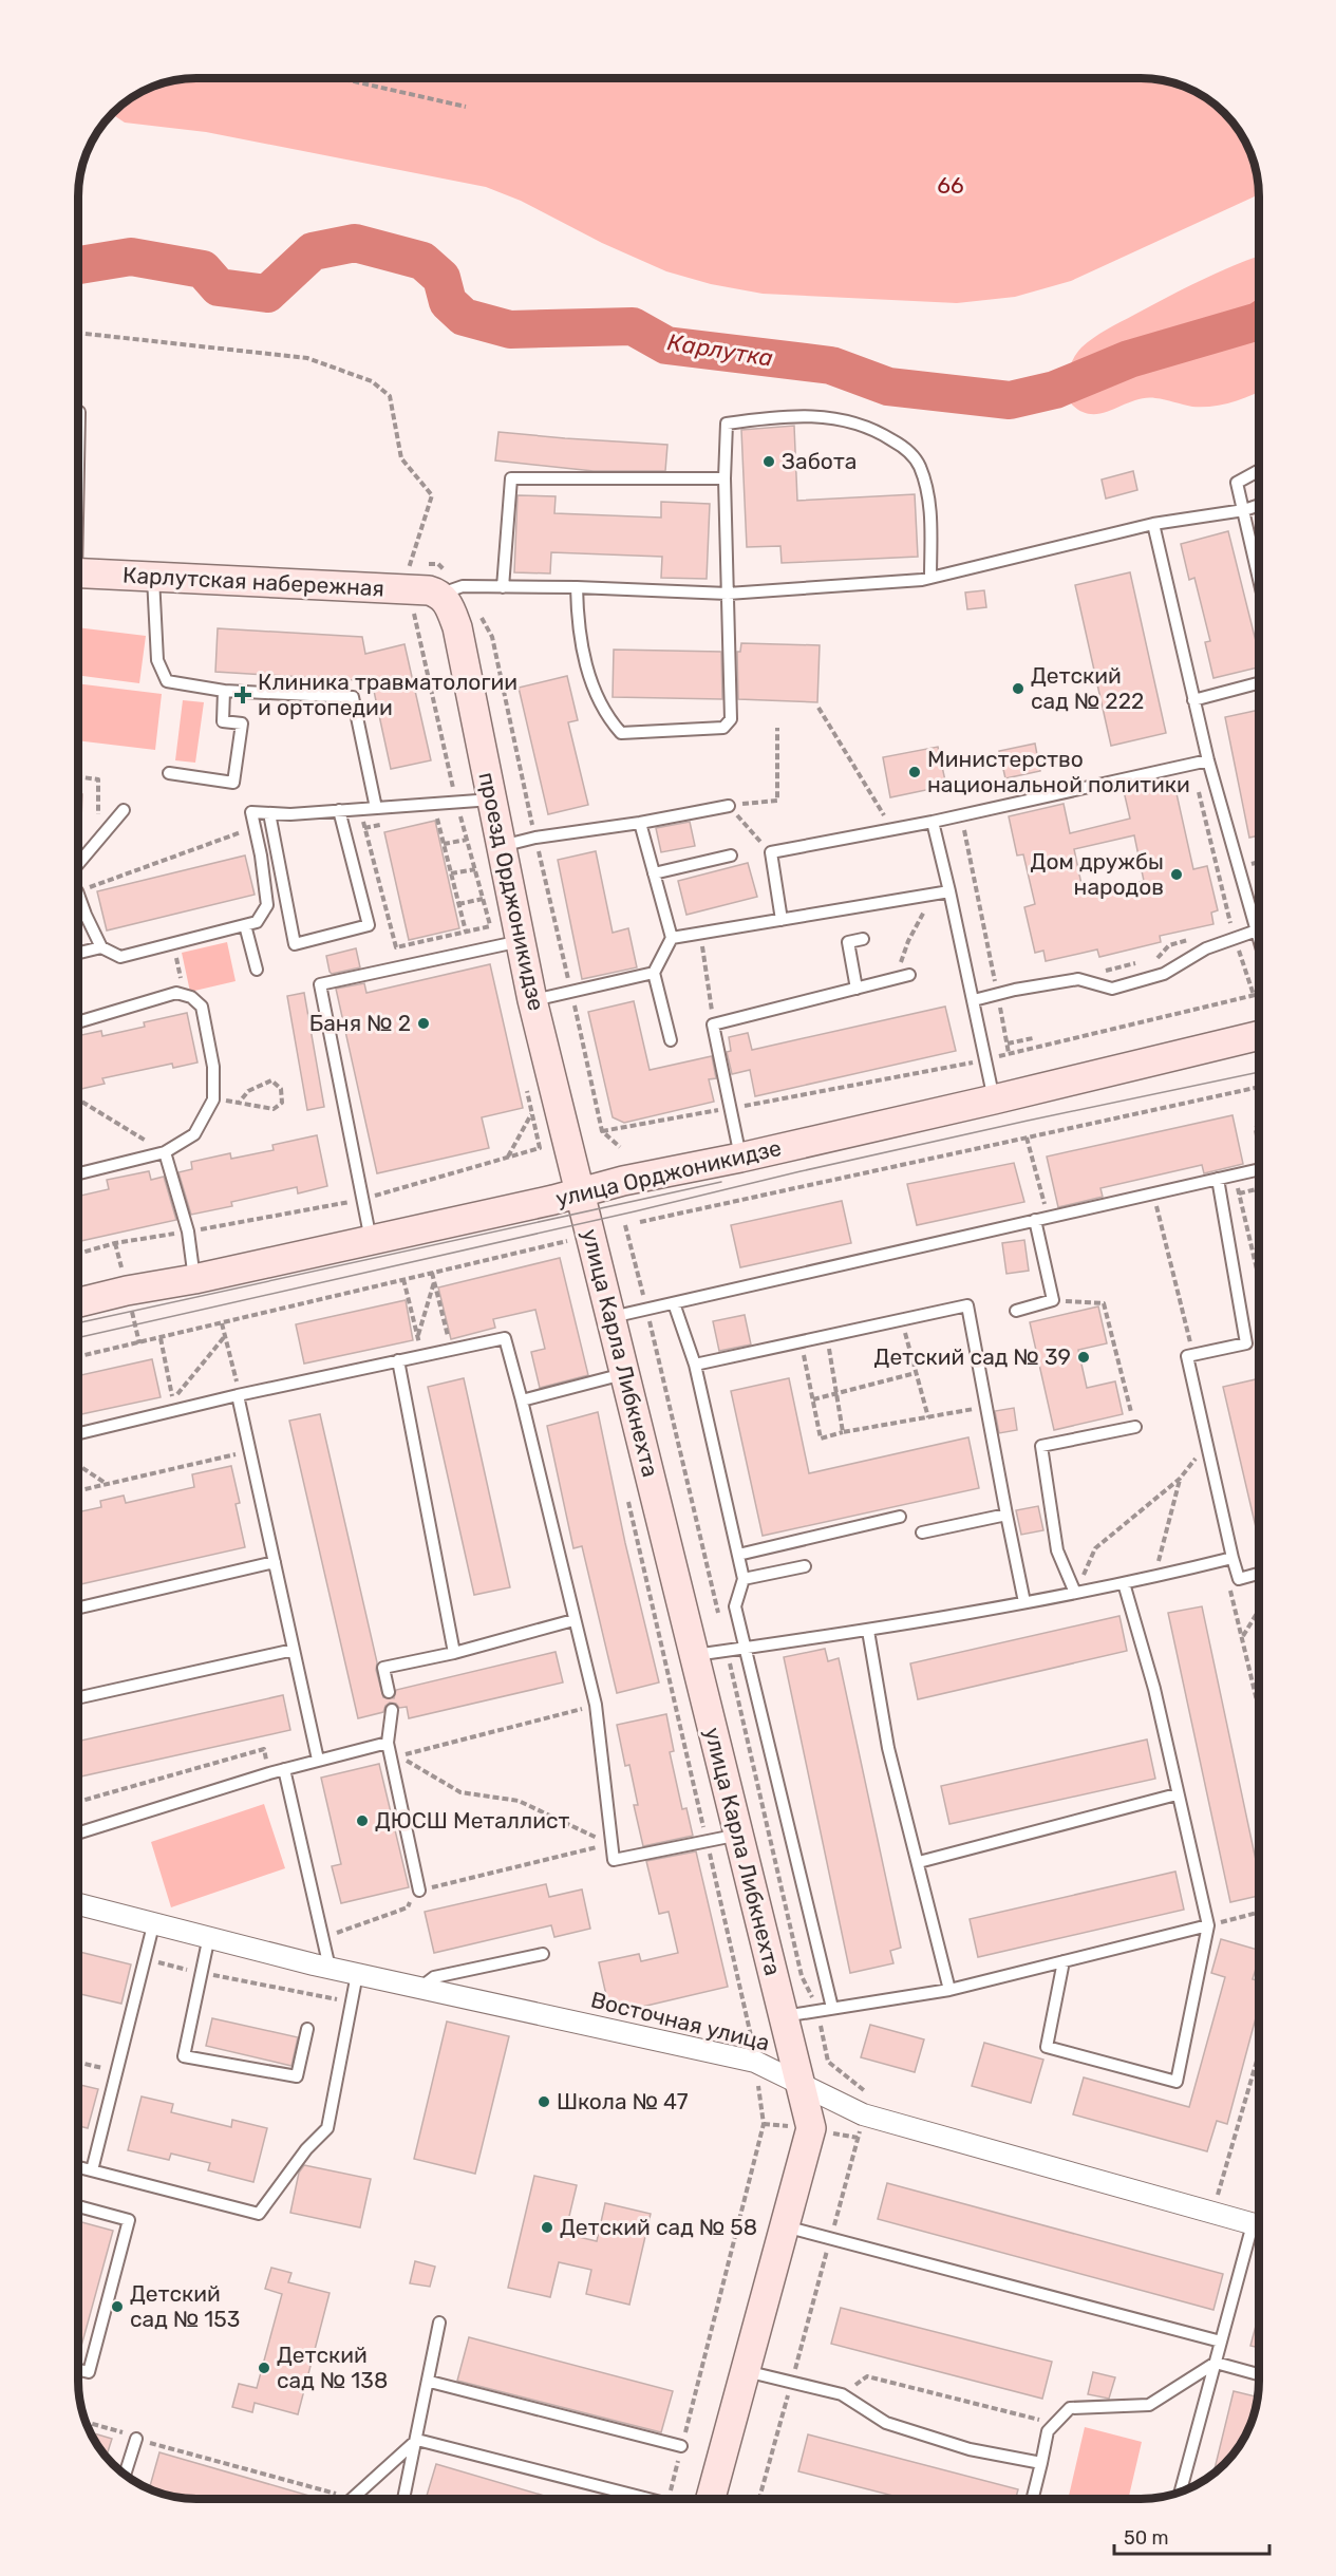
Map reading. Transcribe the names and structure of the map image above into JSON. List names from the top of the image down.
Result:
{
  "streets": {
    "main road": [
      "Карлутская набережная",
      "проезд Орджоникидзе",
      "улица Орджоникидзе",
      "улица Карла Либкнехта"
    ],
    "street": ["Восточная улица"]
  },
  "crossings": [
    ["Карлутская набережная", "проезд Орджоникидзе"],
    ["проезд Орджоникидзе", "улица Орджоникидзе"],
    ["проезд Орджоникидзе", "улица Карла Либкнехта"],
    ["улица Орджоникидзе", "улица Карла Либкнехта"],
    ["улица Карла Либкнехта", "Восточная улица"]
  ],
  "water": ["Карлутка"],
  "parks": ["66"],
  "places": {
    "other": [
      "Забота",
      "Детский сад № 222",
      "Министерство национальной политики",
      "Дом дружбы народов",
      "Баня № 2",
      "Детский сад № 39",
      "ДЮСШ Металлист",
      "Школа № 47",
      "Детский сад № 58",
      "Детский сад № 153",
      "Детский сад № 138"
    ],
    "health": ["Клиника травматологии и ортопедии"]
  },
  "scale_bar": "50 m"
}
